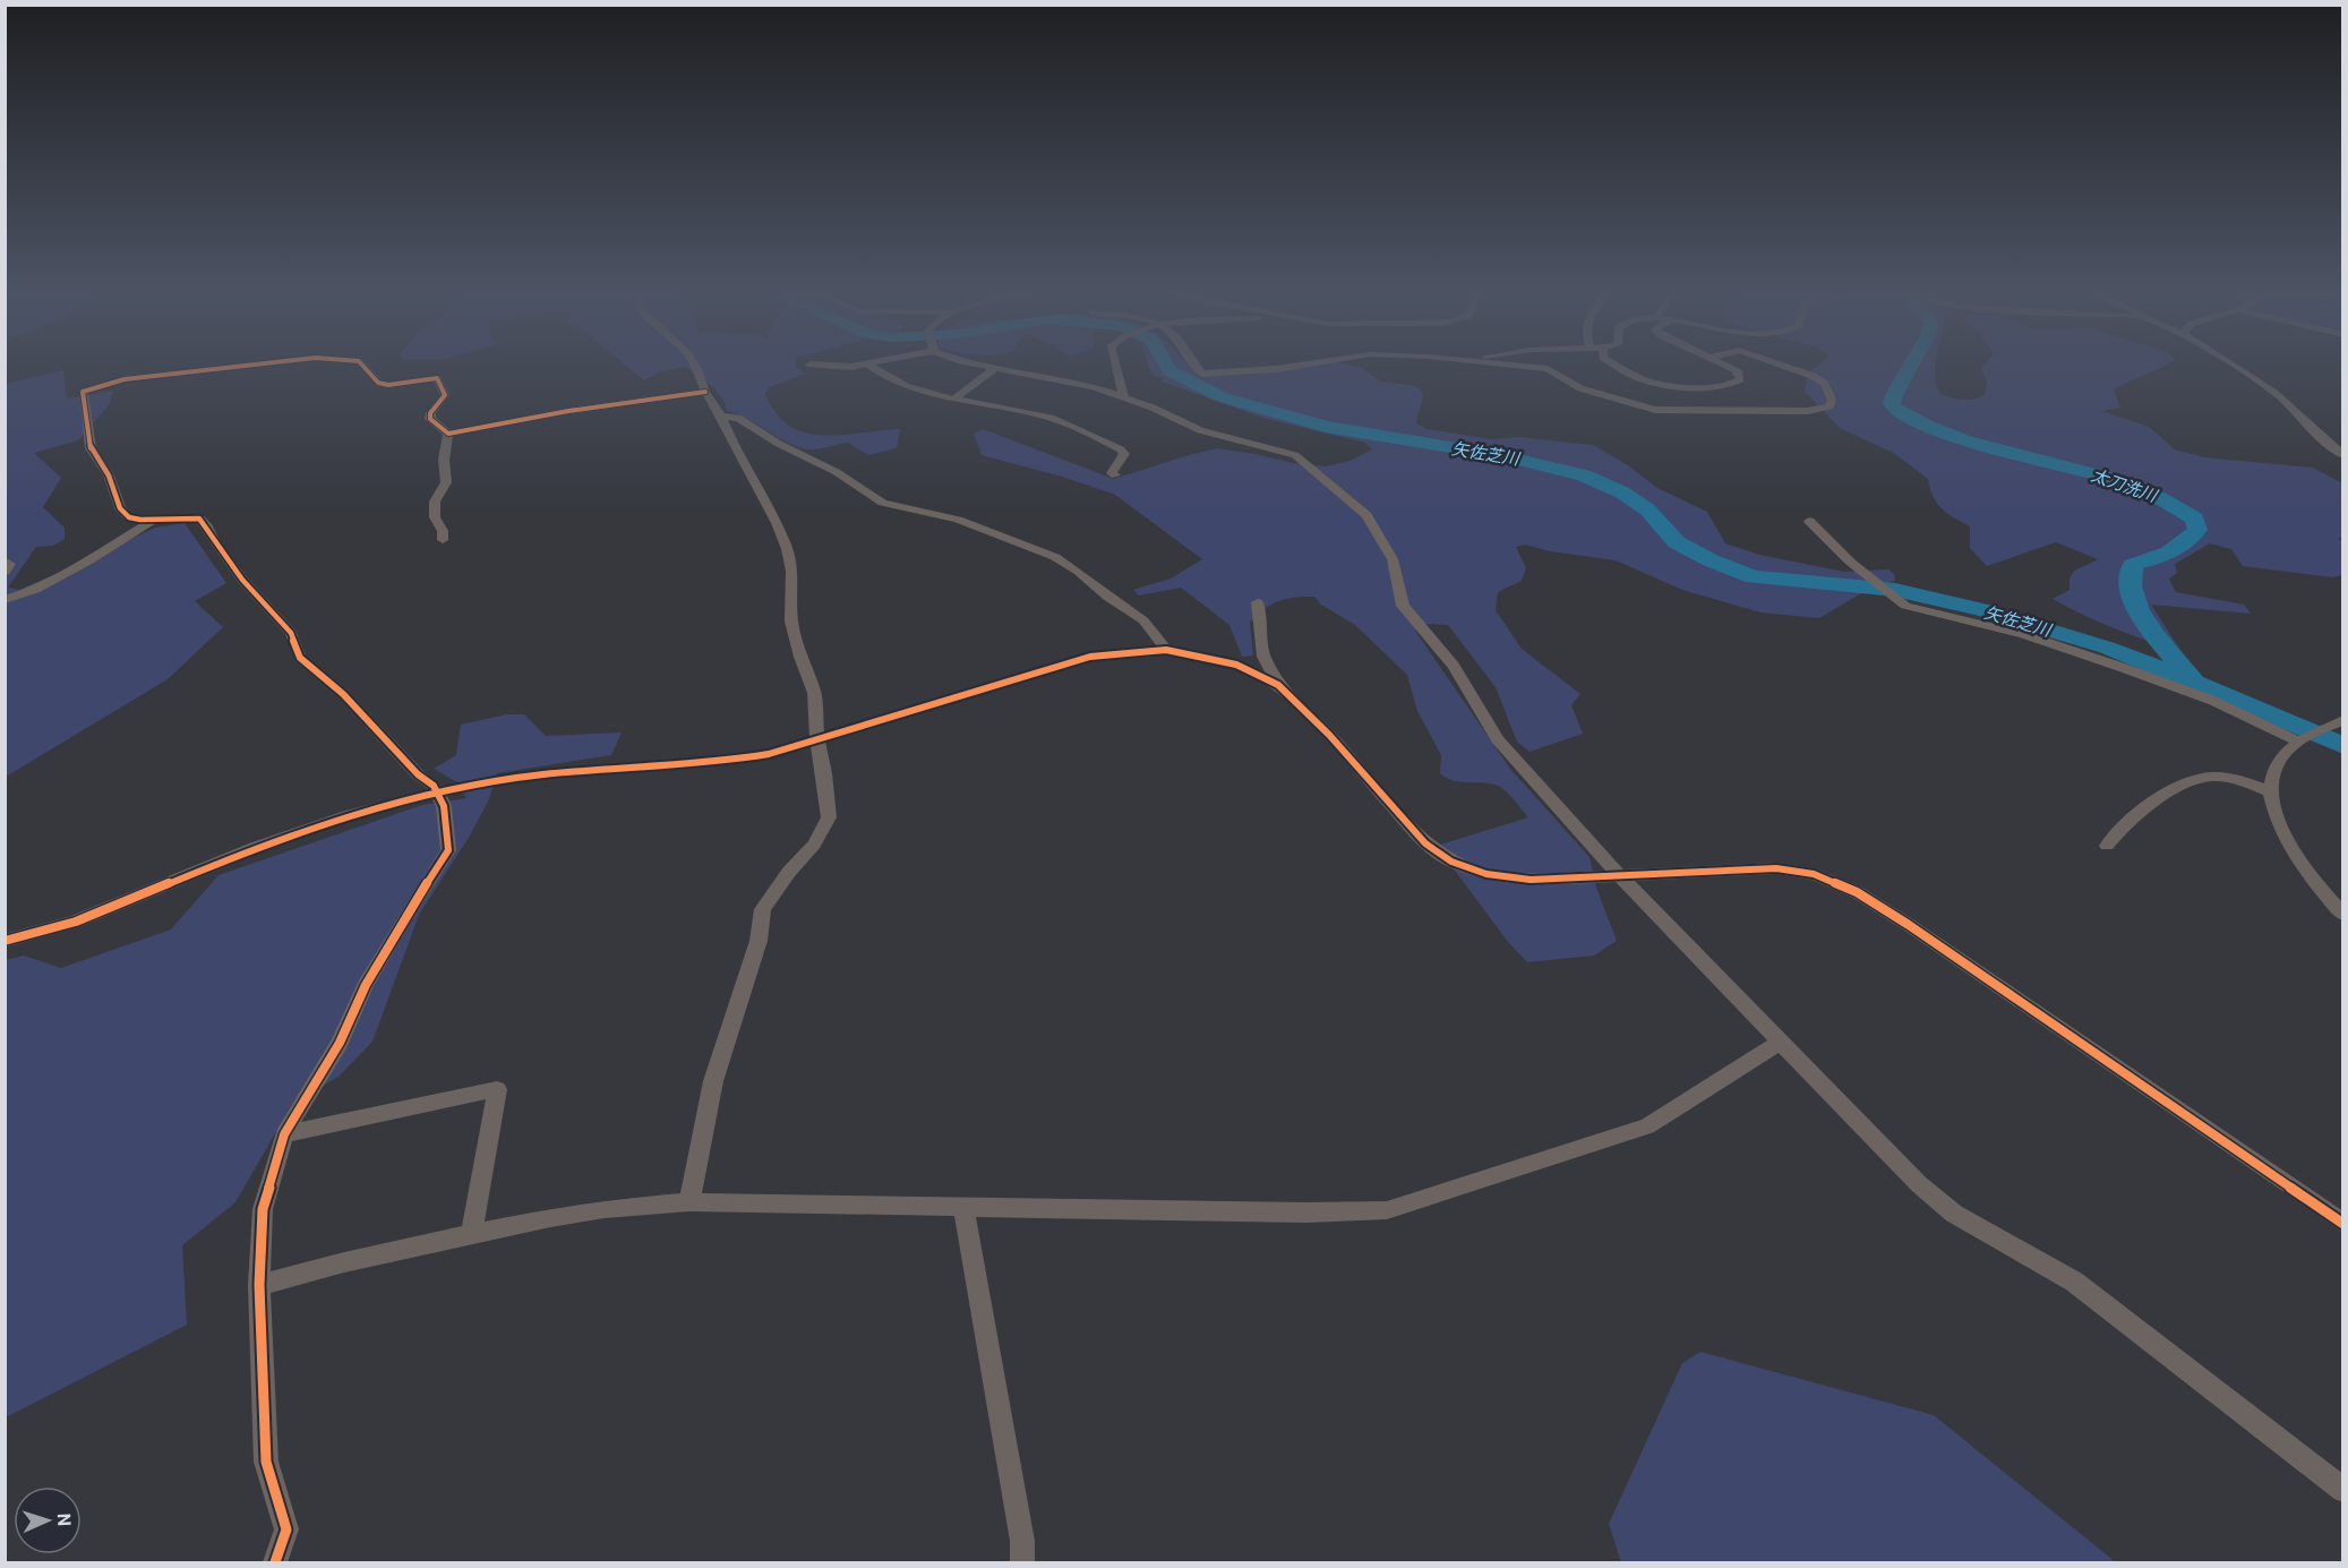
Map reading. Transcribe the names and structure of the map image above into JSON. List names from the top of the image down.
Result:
{
  "water": ["矢佐芝川", "太刀洗川"],
  "north": "right"
}
